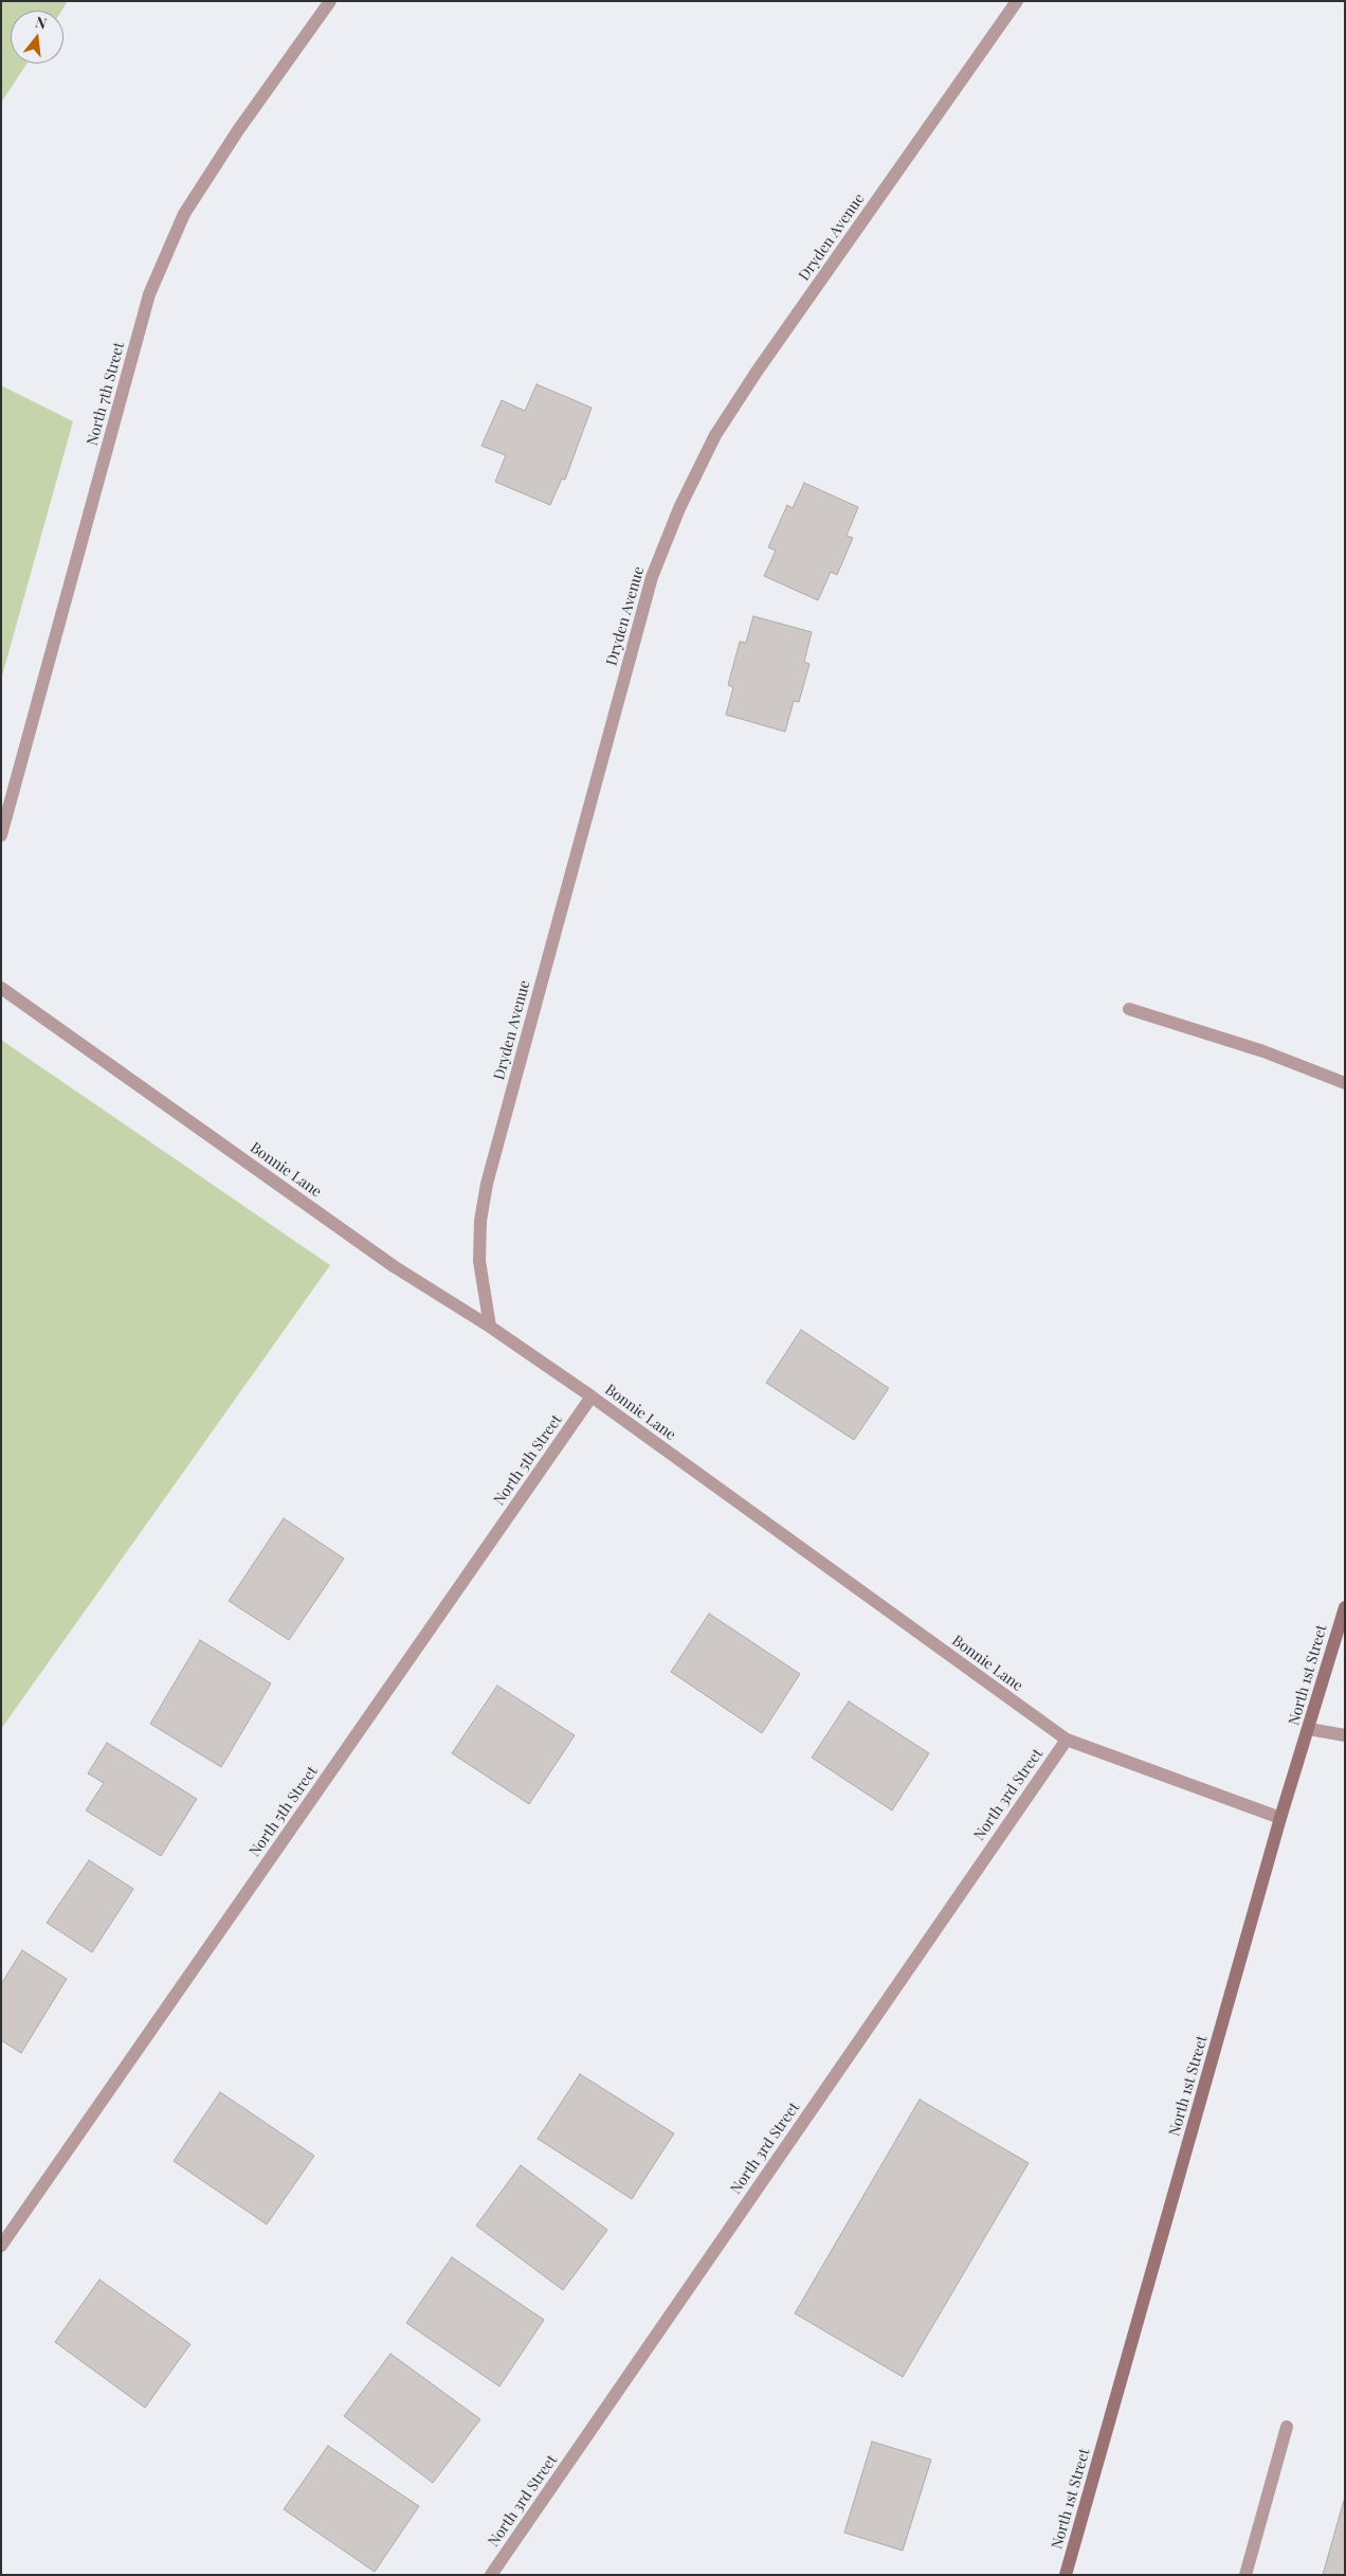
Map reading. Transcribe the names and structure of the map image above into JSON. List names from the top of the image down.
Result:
{
  "streets": {
    "main road": ["North 1st Street"],
    "street": [
      "Dryden Avenue",
      "North 7th Street",
      "Bonnie Lane",
      "North 5th Street",
      "North 3rd Street"
    ]
  },
  "crossings": [
    ["Dryden Avenue", "Bonnie Lane"],
    ["Bonnie Lane", "North 5th Street"],
    ["Bonnie Lane", "North 1st Street"],
    ["Bonnie Lane", "North 3rd Street"]
  ],
  "north": "top"
}
